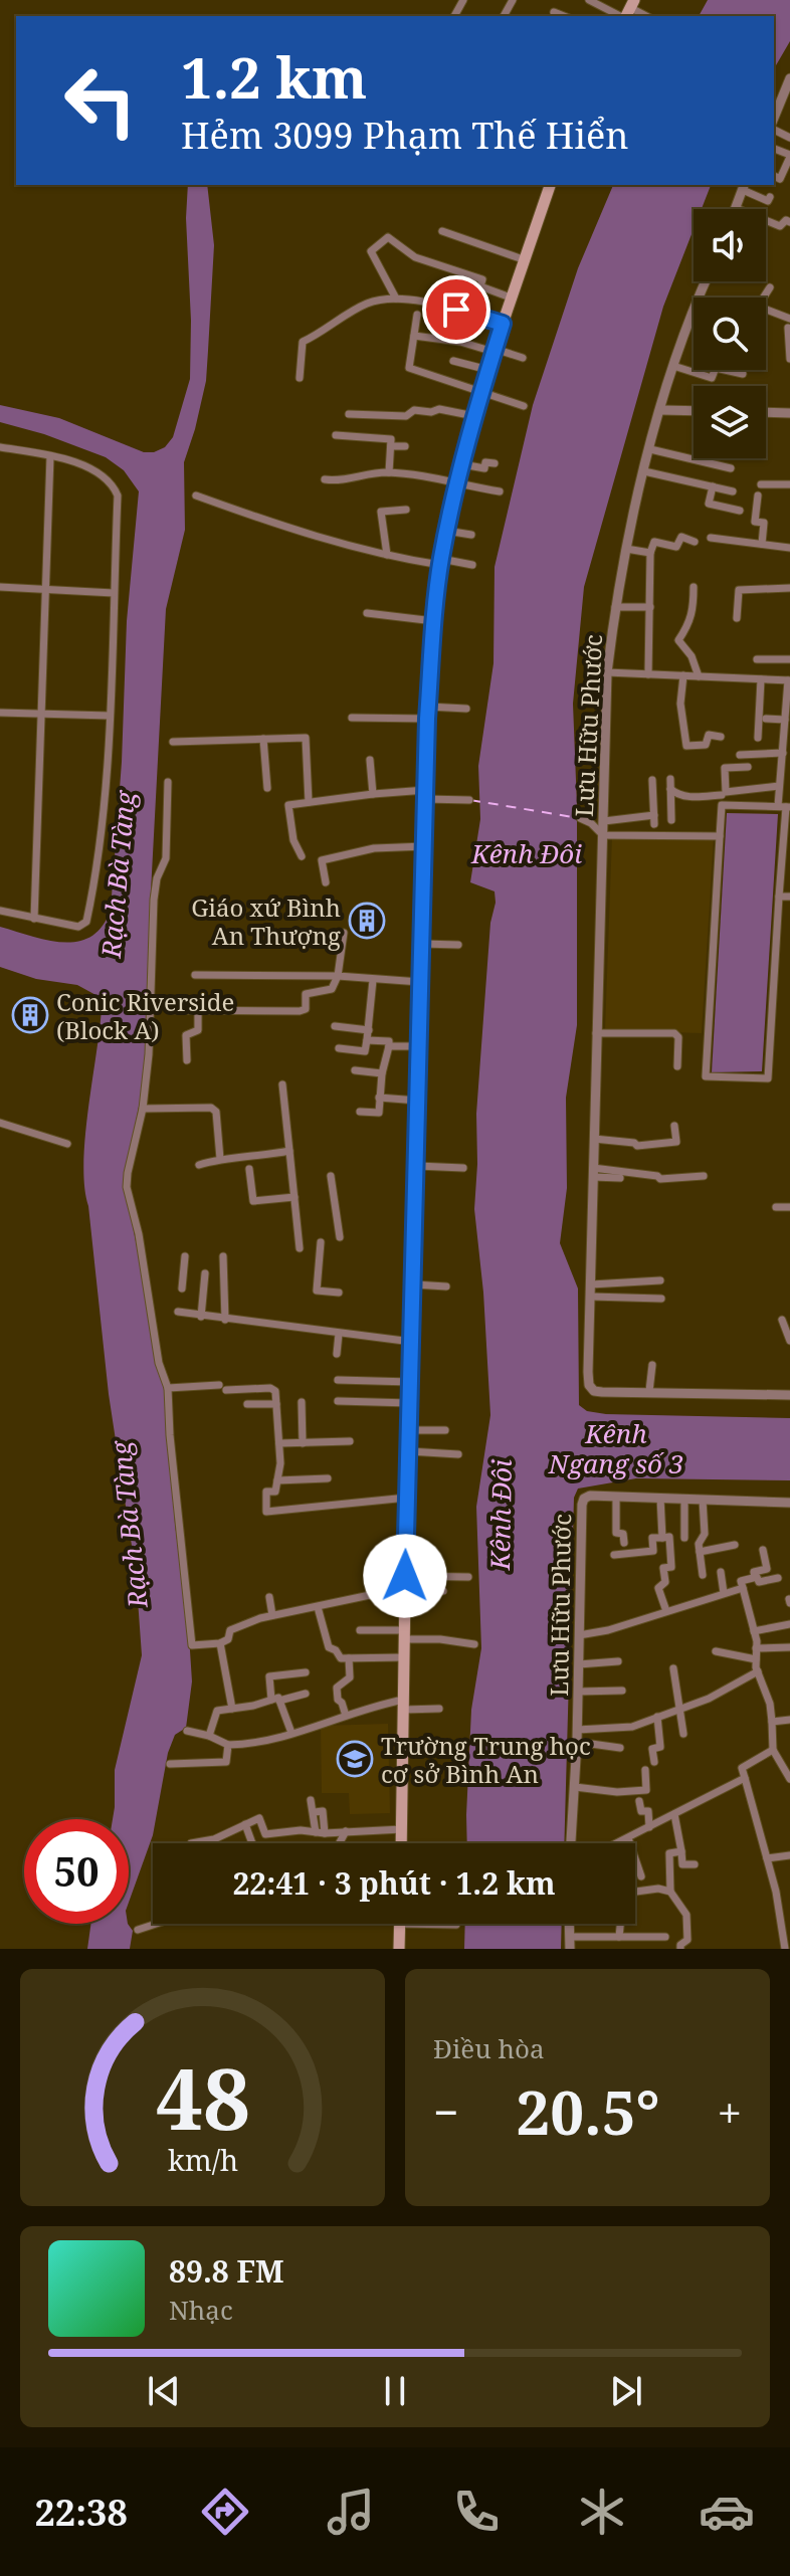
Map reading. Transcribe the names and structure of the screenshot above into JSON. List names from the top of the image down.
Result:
{
  "streets": {
    "street": ["Lưu Hữu Phước"]
  },
  "water": ["Kênh Đôi", "Rạch Bà Tàng", "Kênh Ngang số 3"],
  "places": {
    "building": ["Giáo xứ Bình An Thượng", "Conic Riverside (Block A)"],
    "school or university": ["Trường Trung học cơ sở Bình An"]
  },
  "page": {
    "turn": ["1.2 km", "Hẻm 3099 Phạm Thế Hiển"],
    "limit": "50",
    "trip": "22:41 · 3 phút · 1.2 km",
    "tile": "Điều hòa",
    "heat": ["−", "20.5°", "+"],
    "song": ["89.8 FM", "Nhạc"],
    "tabs": "22:38",
    "gauge": ["48", "km/h"]
  }
}
